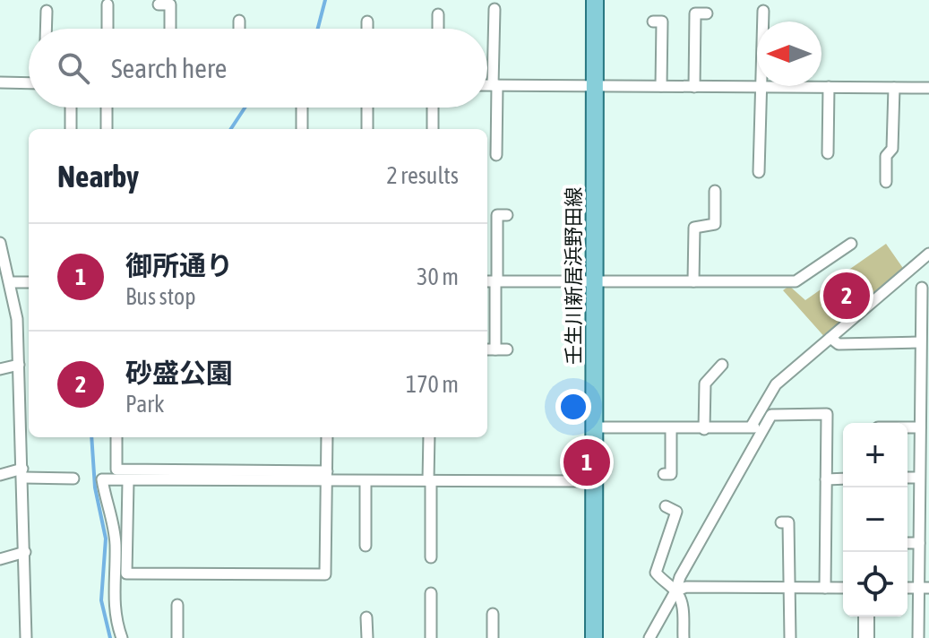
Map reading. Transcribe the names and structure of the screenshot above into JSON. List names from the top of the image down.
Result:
{
  "streets": {
    "main road": ["壬生川新居浜野田線"]
  },
  "north": "left",
  "page": {
    "search": "Search here",
    "heading": ["Nearby", "2 results"],
    "list": [
      {
        "mark": "1",
        "name": "御所通り",
        "note": "Bus stop",
        "value": "30 m"
      },
      {
        "mark": "2",
        "name": "砂盛公園",
        "note": "Park",
        "value": "170 m"
      }
    ],
    "pins": ["2", "1"],
    "map_buttons": ["+", "−"]
  }
}
